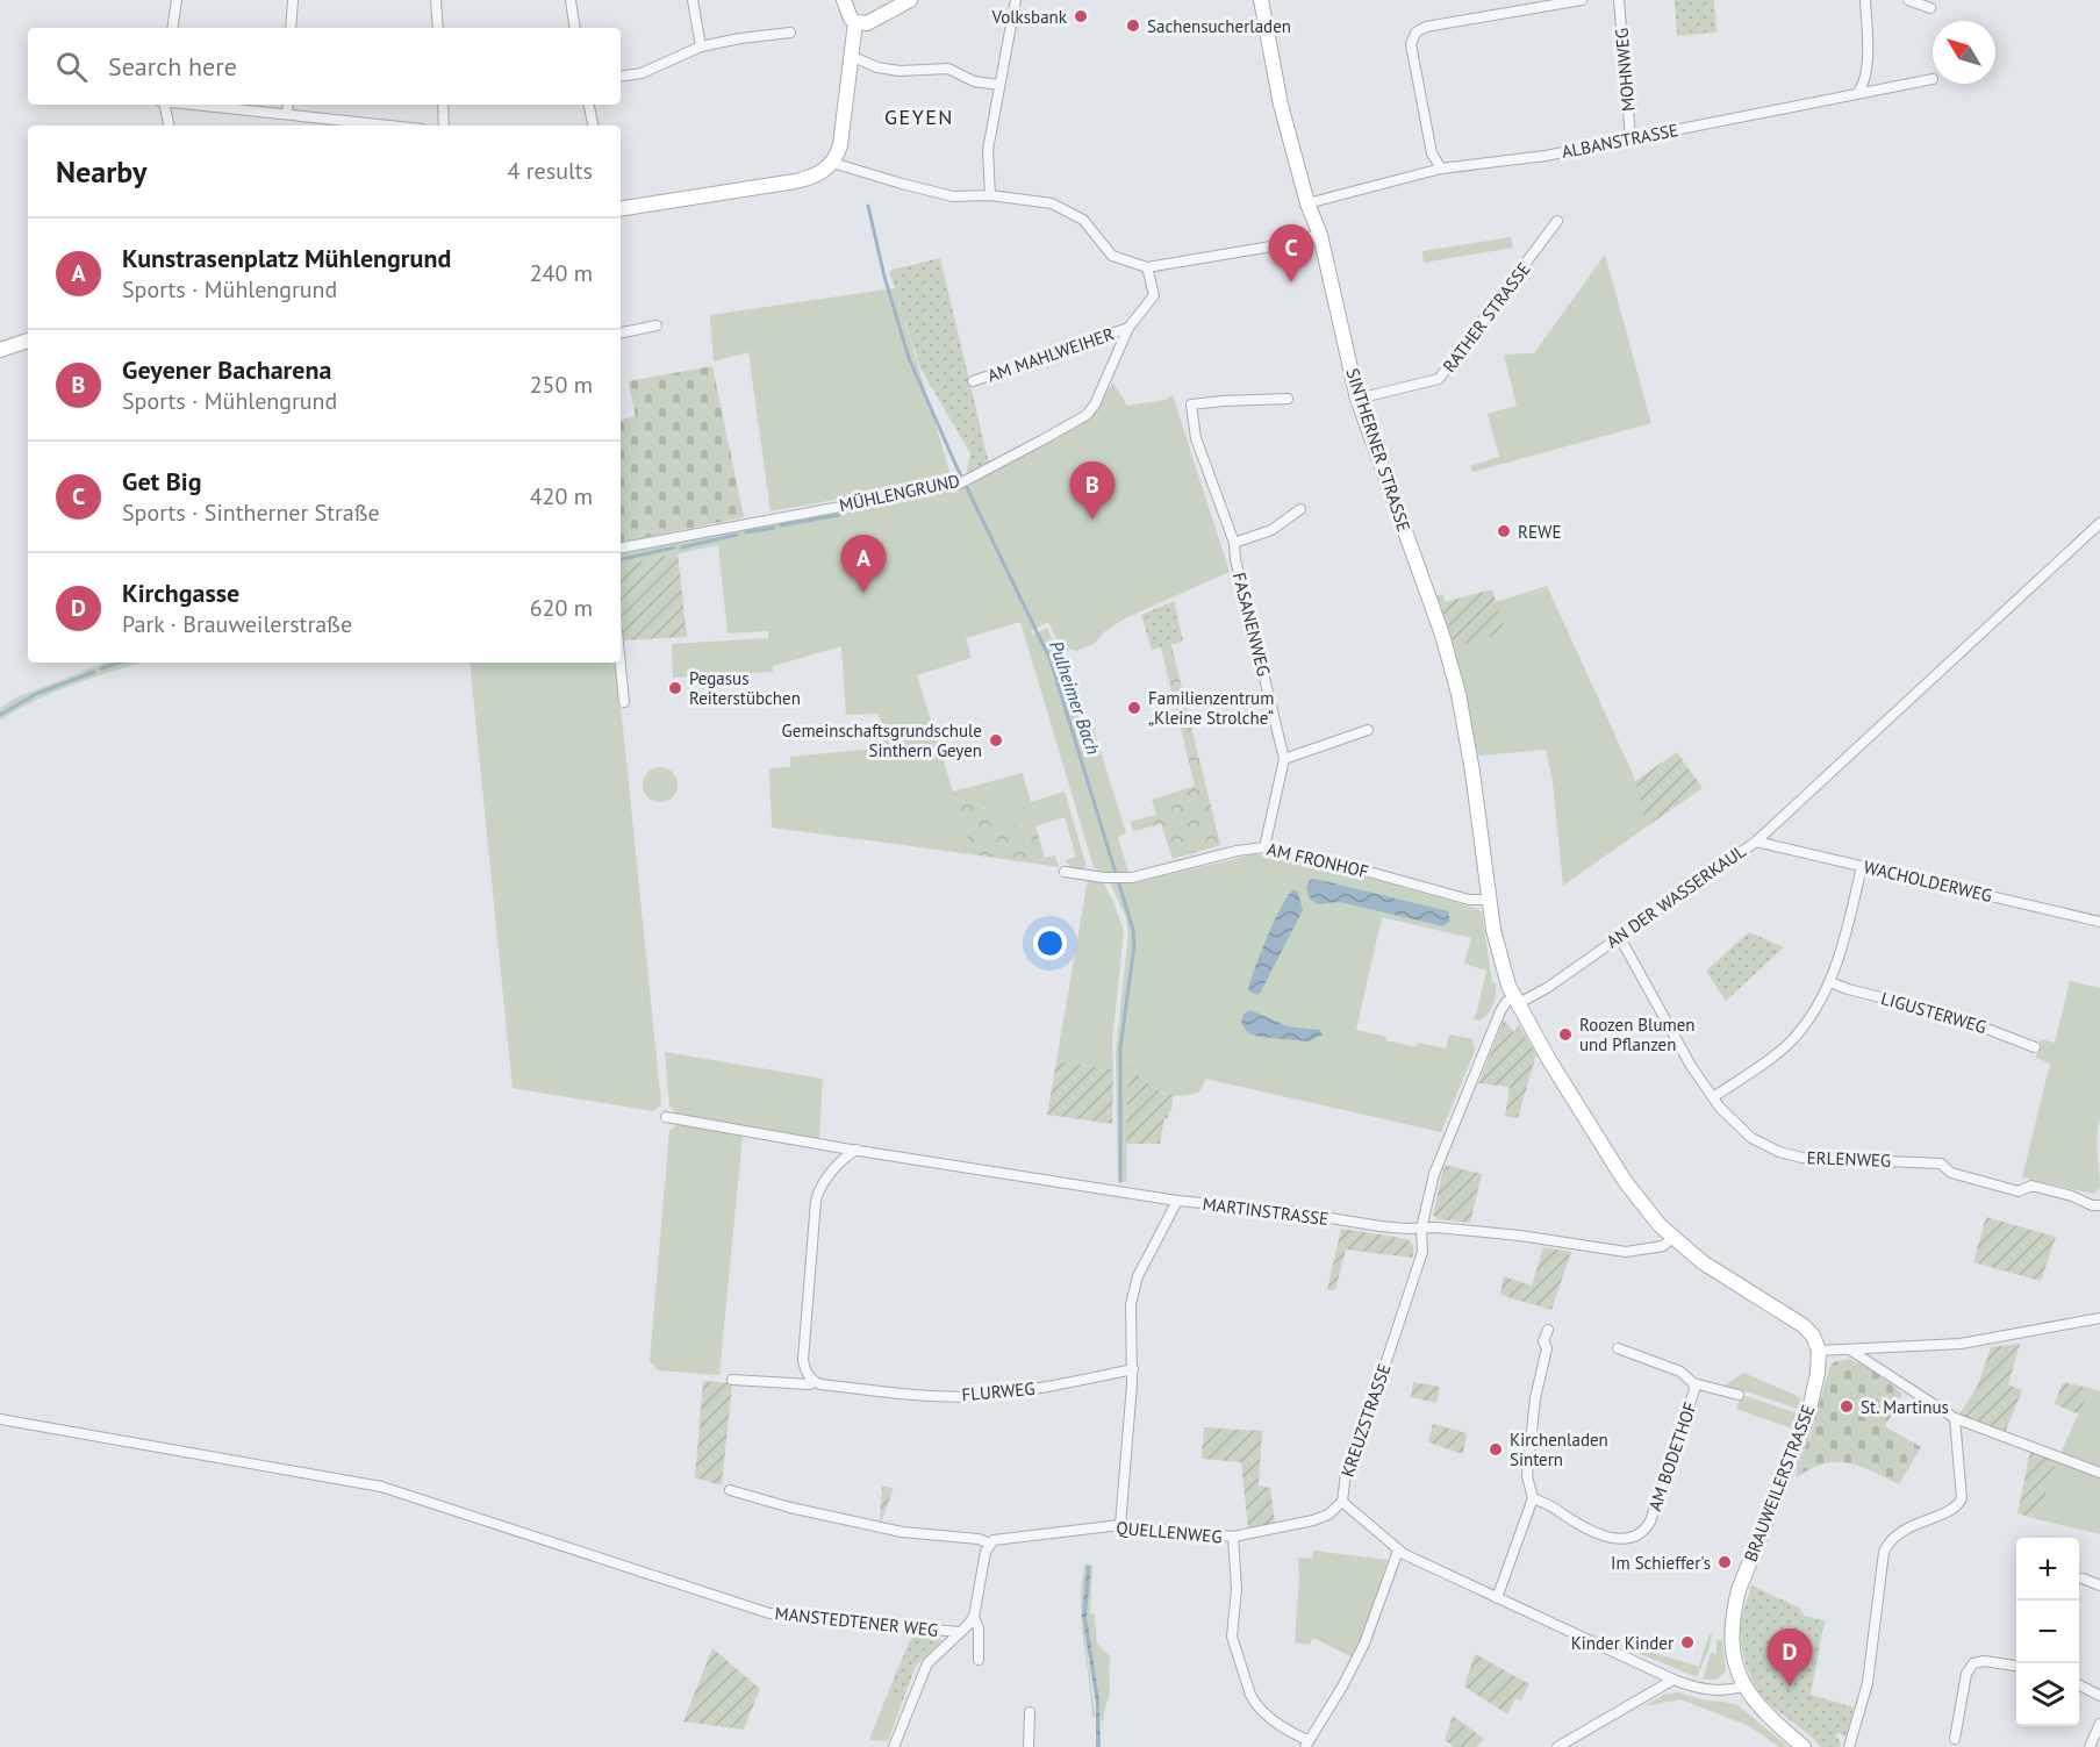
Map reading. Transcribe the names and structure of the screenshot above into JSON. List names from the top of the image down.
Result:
{
  "streets": {
    "street": [
      "MOHNWEG",
      "ALBANSTRASSE",
      "RATHER STRASSE",
      "AM MAHLWEIHER",
      "SINTHERNER STRASSE",
      "MÜHLENGRUND",
      "FASANENWEG",
      "AM FRONHOF",
      "WACHOLDERWEG",
      "AN DER WASSERKAUL",
      "LIGUSTERWEG",
      "ERLENWEG",
      "MARTINSTRASSE",
      "FLURWEG",
      "KREUZSTRASSE",
      "AM BODETHOF",
      "BRAUWEILERSTRASSE",
      "QUELLENWEG",
      "MANSTEDTENER WEG"
    ]
  },
  "crossings": [
    ["MOHNWEG", "ALBANSTRASSE"],
    ["ALBANSTRASSE", "SINTHERNER STRASSE"],
    ["RATHER STRASSE", "SINTHERNER STRASSE"],
    ["AM MAHLWEIHER", "MÜHLENGRUND"],
    ["SINTHERNER STRASSE", "AM FRONHOF"],
    ["FASANENWEG", "AM FRONHOF"],
    ["WACHOLDERWEG", "AN DER WASSERKAUL"],
    ["AN DER WASSERKAUL", "ERLENWEG"],
    ["AN DER WASSERKAUL", "KREUZSTRASSE"],
    ["MARTINSTRASSE", "KREUZSTRASSE"],
    ["KREUZSTRASSE", "BRAUWEILERSTRASSE"],
    ["KREUZSTRASSE", "QUELLENWEG"]
  ],
  "districts": ["GEYEN"],
  "water": ["Pulheimer Bach"],
  "places": [
    "Volksbank",
    "Sachensucherladen",
    "REWE",
    "Pegasus Reiterstübchen",
    "Familienzentrum „Kleine Strolche“",
    "Gemeinschaftsgrundschule Sinthern Geyen",
    "Roozen Blumen und Pflanzen",
    "St. Martinus",
    "Kirchenladen Sintern",
    "Im Schieffer's",
    "Kinder Kinder"
  ],
  "north": "top left",
  "page": {
    "search": "Search here",
    "heading": ["Nearby", "4 results"],
    "list": [
      {
        "mark": "A",
        "name": "Kunstrasenplatz Mühlengrund",
        "note": "Sports · Mühlengrund",
        "value": "240 m"
      },
      {
        "mark": "B",
        "name": "Geyener Bacharena",
        "note": "Sports · Mühlengrund",
        "value": "250 m"
      },
      {
        "mark": "C",
        "name": "Get Big",
        "note": "Sports · Sintherner Straße",
        "value": "420 m"
      },
      {
        "mark": "D",
        "name": "Kirchgasse",
        "note": "Park · Brauweilerstraße",
        "value": "620 m"
      }
    ],
    "pins": [
      "C",
      "B",
      "A",
      "D"
    ],
    "map_buttons": ["+", "−"]
  }
}
